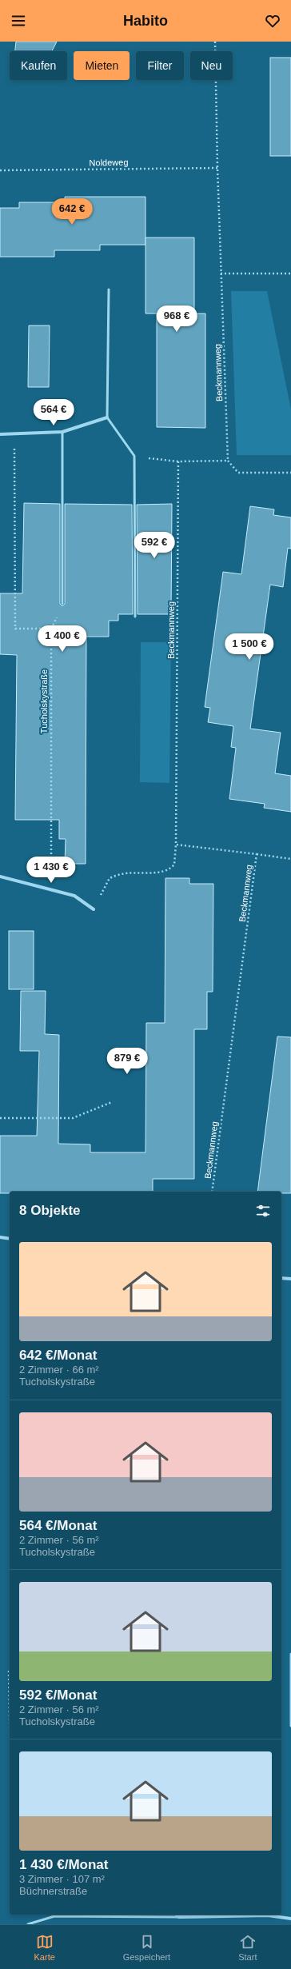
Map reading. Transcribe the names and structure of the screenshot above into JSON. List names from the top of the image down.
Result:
{
  "streets": {
    "path": ["Noldeweg", "Beckmannweg", "Tucholskystraße"]
  },
  "crossings": [
    ["Noldeweg", "Beckmannweg"]
  ],
  "page": {
    "header": "Habito",
    "chip": [
      "Kaufen",
      "Mieten",
      "Filter",
      "Neu"
    ],
    "price": [
      "642 €",
      "968 €",
      "564 €",
      "592 €",
      "1 400 €",
      "1 500 €",
      "1 430 €",
      "879 €"
    ],
    "heading": "8 Objekte",
    "list": [
      {
        "name": "642 €/Monat",
        "note": "2 Zimmer · 66 m² · Tucholskystraße"
      },
      {
        "name": "564 €/Monat",
        "note": "2 Zimmer · 56 m² · Tucholskystraße"
      },
      {
        "name": "592 €/Monat",
        "note": "2 Zimmer · 56 m² · Tucholskystraße"
      },
      {
        "name": "1 430 €/Monat",
        "note": "3 Zimmer · 107 m² · Büchnerstraße"
      }
    ],
    "tabs": ["Karte", "Gespeichert", "Start"]
  }
}
